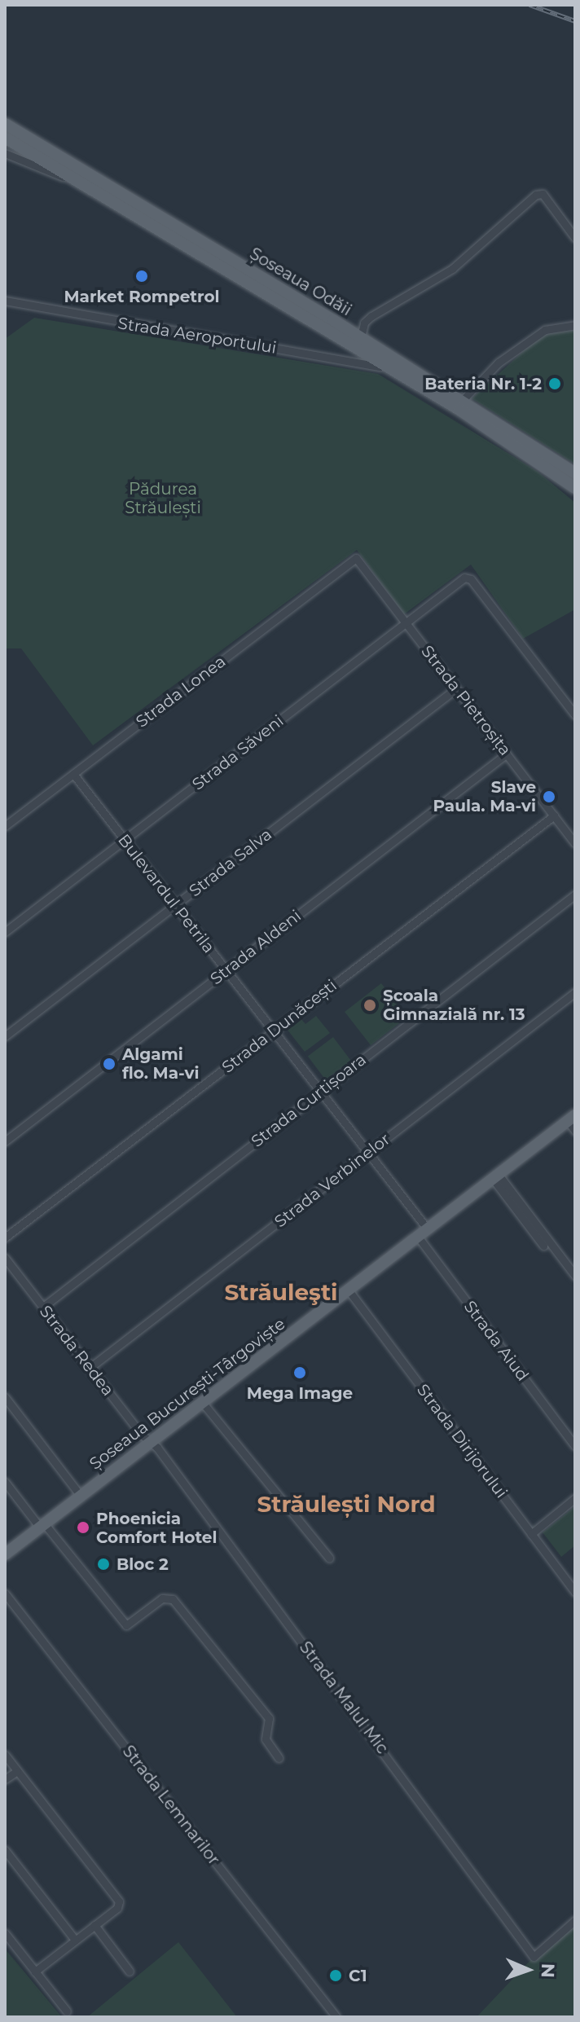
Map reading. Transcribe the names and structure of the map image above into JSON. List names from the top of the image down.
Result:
{
  "streets": {
    "main road": ["Șoseaua Odăii", "Șoseaua București-Târgoviște"],
    "street": [
      "Strada Aeroportului",
      "Strada Lonea",
      "Strada Pietroșița",
      "Strada Săveni",
      "Strada Salva",
      "Bulevardul Petrila",
      "Strada Aldeni",
      "Strada Dunăcești",
      "Strada Curtișoara",
      "Strada Verbinelor",
      "Strada Aiud",
      "Strada Redea",
      "Strada Dirijorului",
      "Strada Malul Mic",
      "Strada Lemnarilor"
    ]
  },
  "crossings": [
    ["Șoseaua Odăii", "Strada Aeroportului"],
    ["Strada Lonea", "Strada Pietroșița"],
    ["Strada Lonea", "Bulevardul Petrila"],
    ["Strada Pietroșița", "Strada Săveni"],
    ["Strada Pietroșița", "Strada Salva"],
    ["Strada Pietroșița", "Strada Aldeni"],
    ["Strada Pietroșița", "Strada Dunăcești"],
    ["Strada Săveni", "Bulevardul Petrila"],
    ["Strada Salva", "Bulevardul Petrila"],
    ["Bulevardul Petrila", "Strada Aldeni"],
    ["Bulevardul Petrila", "Strada Dunăcești"],
    ["Bulevardul Petrila", "Strada Curtișoara"],
    ["Bulevardul Petrila", "Strada Verbinelor"],
    ["Bulevardul Petrila", "Strada Aiud"],
    ["Bulevardul Petrila", "Șoseaua București-Târgoviște"],
    ["Strada Curtișoara", "Strada Redea"],
    ["Strada Verbinelor", "Strada Redea"],
    ["Strada Aiud", "Șoseaua București-Târgoviște"],
    ["Strada Redea", "Șoseaua București-Târgoviște"],
    ["Strada Redea", "Strada Malul Mic"],
    ["Șoseaua București-Târgoviște", "Strada Dirijorului"],
    ["Șoseaua București-Târgoviște", "Strada Malul Mic"]
  ],
  "districts": ["Străuleşti", "Străulești Nord"],
  "parks": ["Pădurea Străulești"],
  "places": [
    "Market Rompetrol",
    "Bateria Nr. 1-2",
    "Slave Paula. Ma-vi",
    "Școala Gimnazială nr. 13",
    "Algami flo. Ma-vi",
    "Mega Image",
    "Phoenicia Comfort Hotel",
    "Bloc 2",
    "C1"
  ],
  "north": "right"
}
